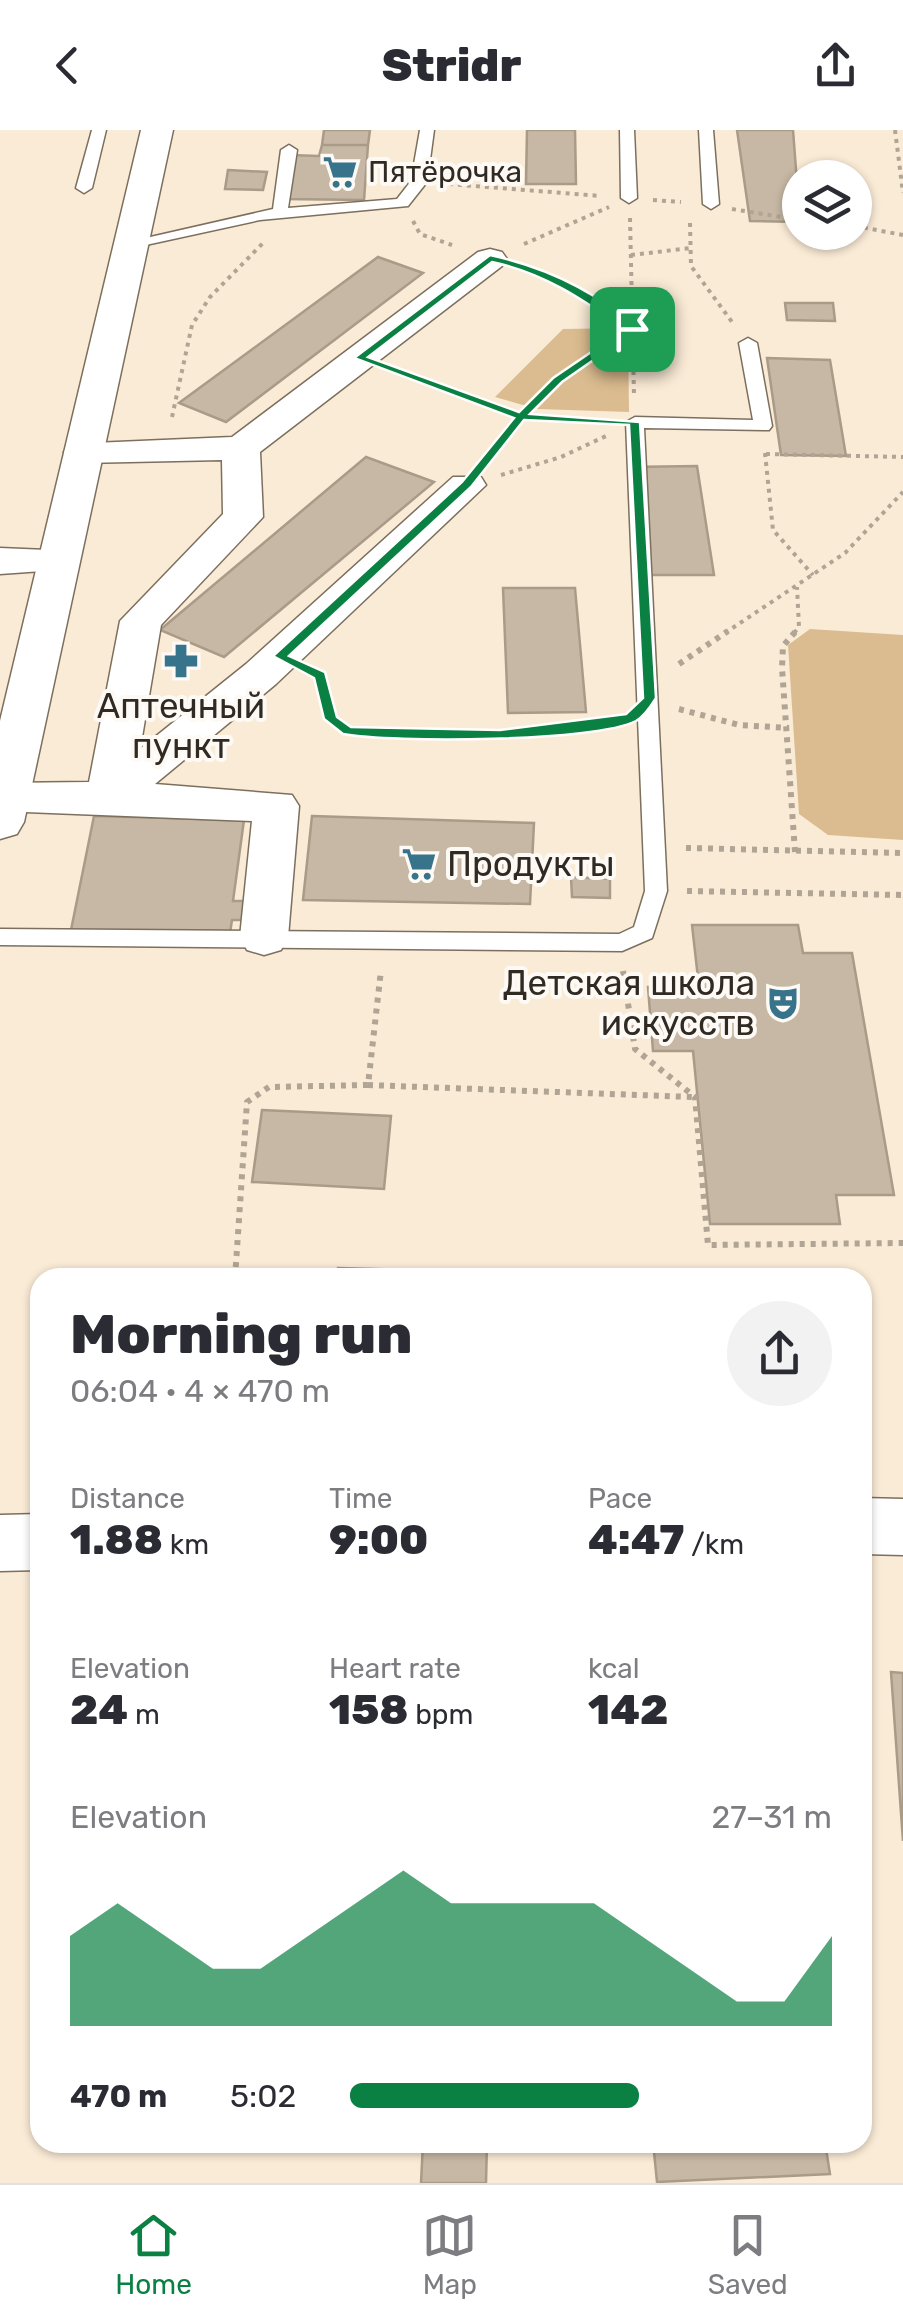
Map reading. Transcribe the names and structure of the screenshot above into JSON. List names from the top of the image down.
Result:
{
  "places": {
    "supermarket": ["Пятёрочка", "Продукты"],
    "pharmacy": ["Аптечный пункт"],
    "theatre": ["Детская школа искусств"]
  },
  "page": {
    "header": "Stridr",
    "heading": ["Morning run", "06:04 · 4 × 470 m"],
    "stats": [
      ["Distance", "1.88 km"],
      ["Time", "9:00"],
      ["Pace", "4:47 /km"],
      ["Elevation", "24 m"],
      ["Heart rate", "158 bpm"],
      ["kcal", "142"]
    ],
    "chart": ["Elevation", "27–31 m"],
    "list": [
      {
        "name": "470 m",
        "note": "5:02"
      }
    ],
    "tabs": ["Home", "Map", "Saved"]
  }
}
